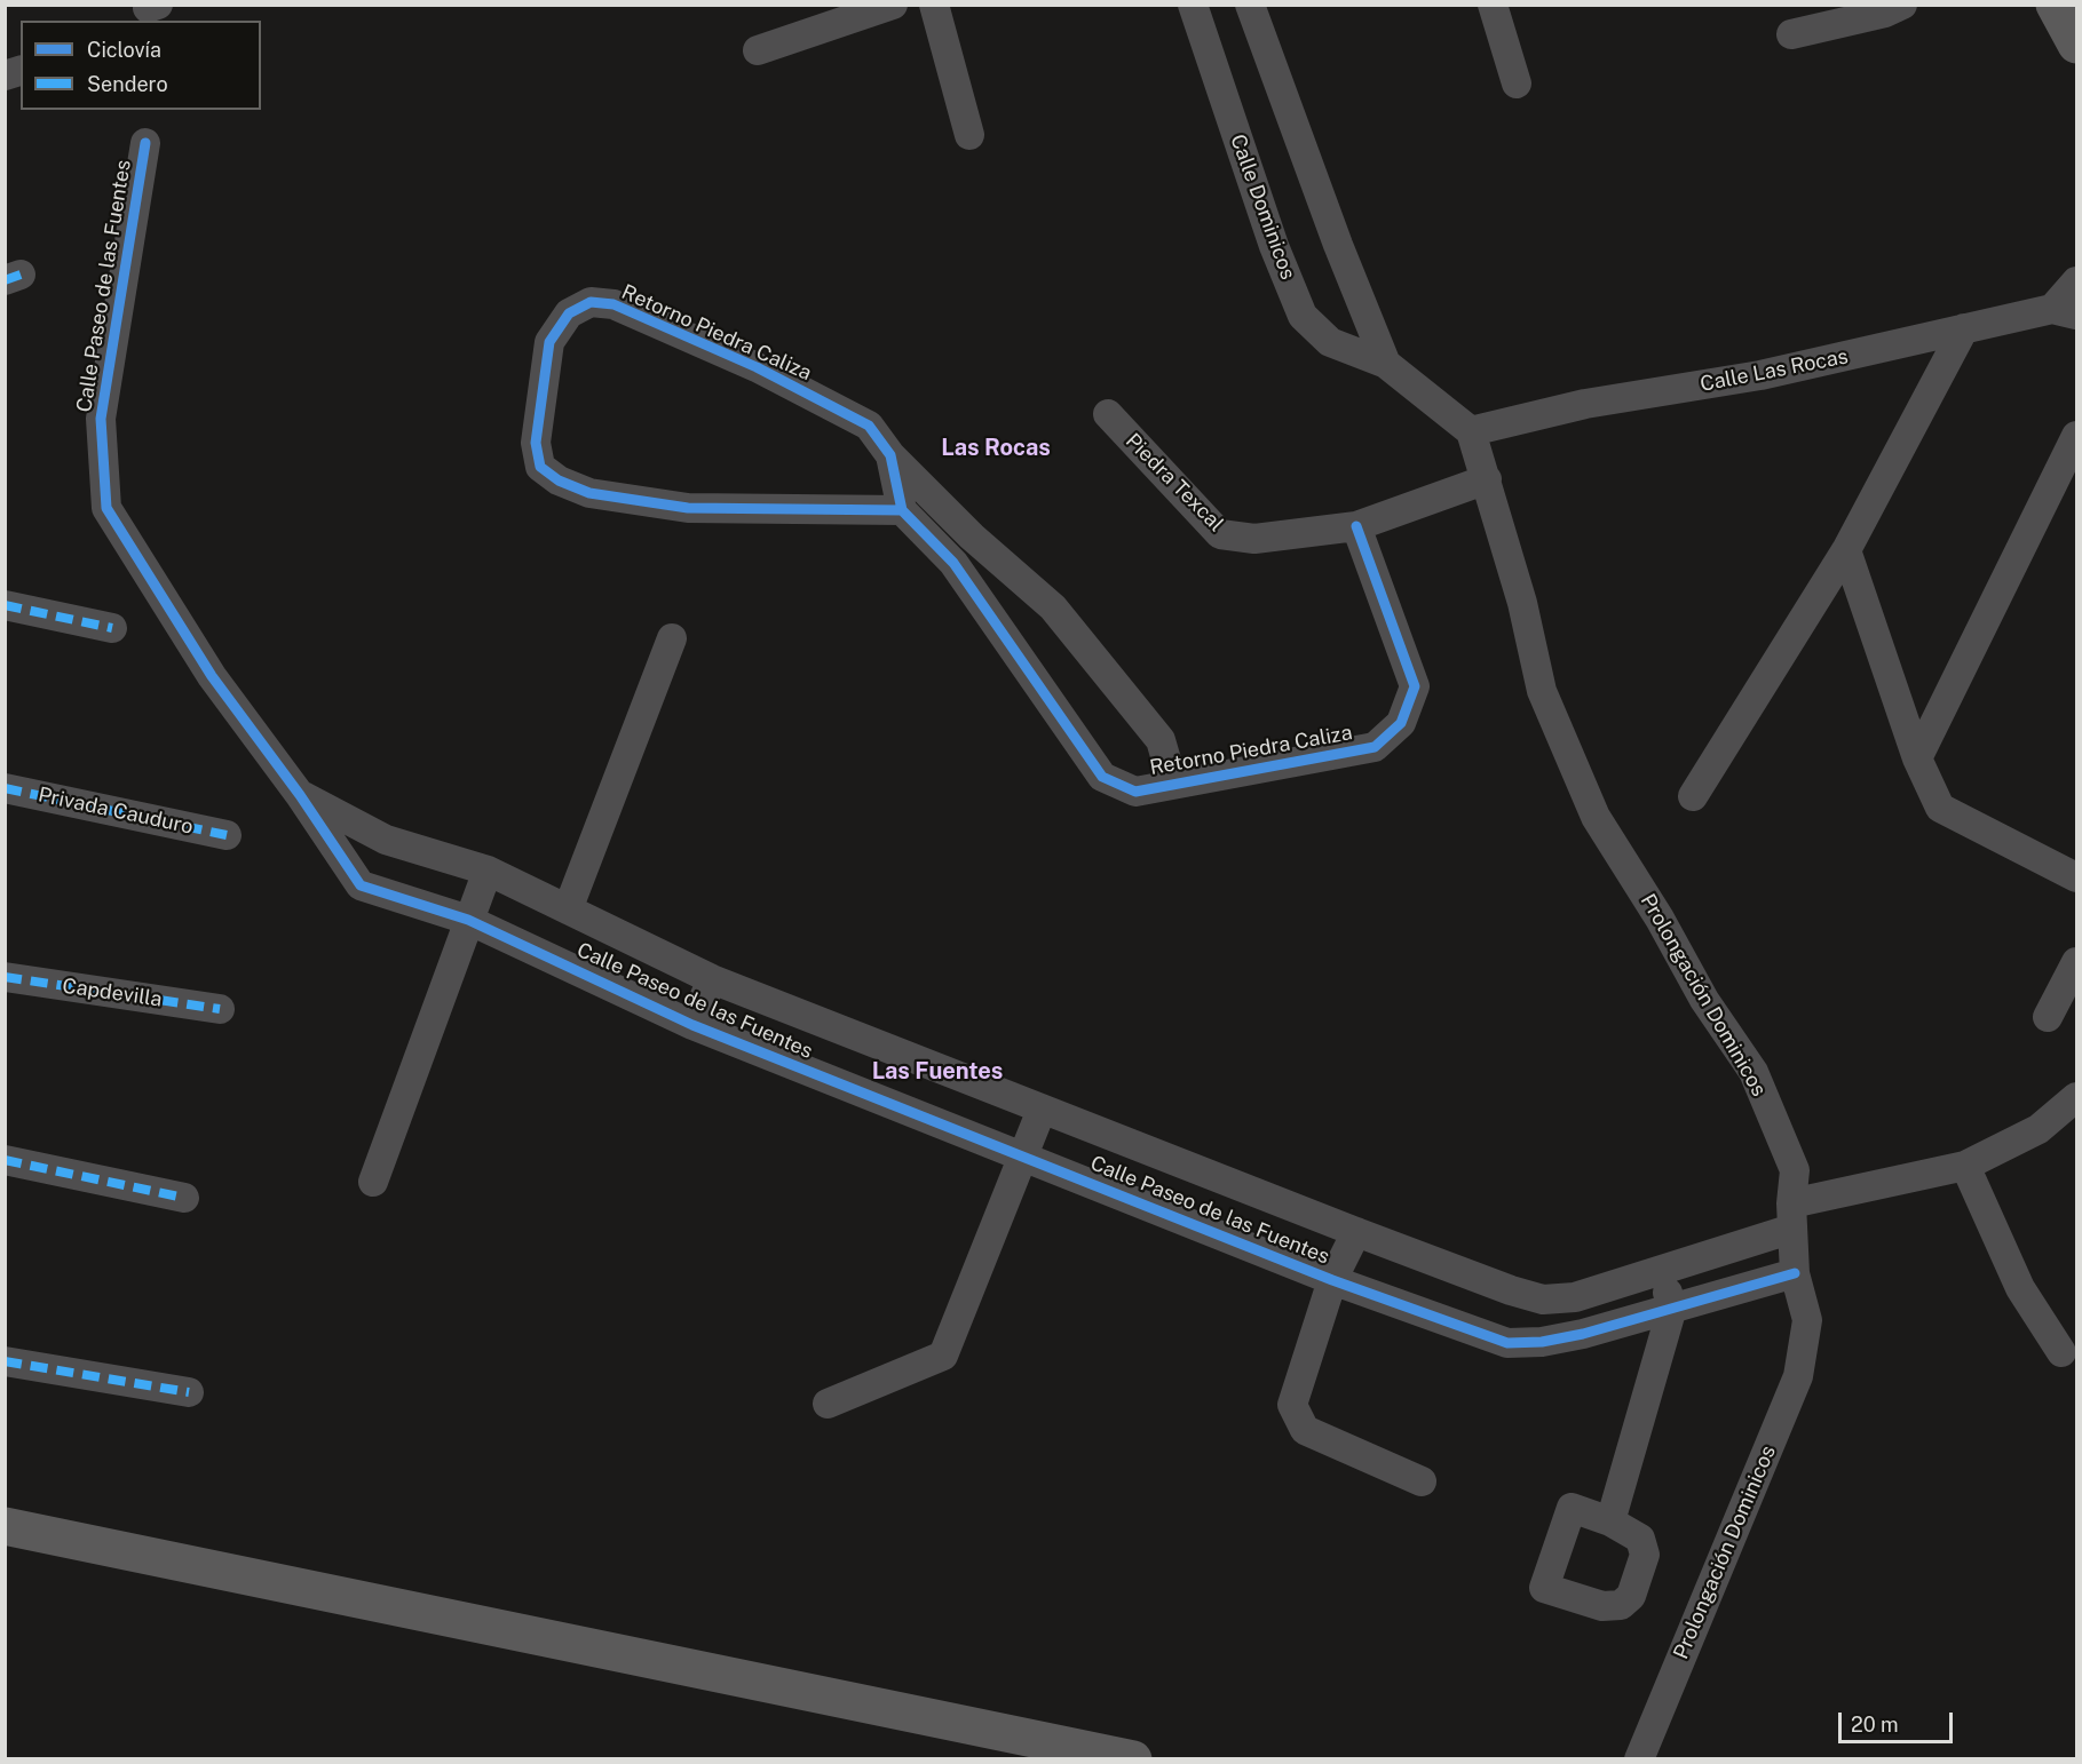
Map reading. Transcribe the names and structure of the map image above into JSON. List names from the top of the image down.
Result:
{
  "streets": {
    "street": [
      "Calle Dominicos",
      "Calle Paseo de las Fuentes",
      "Retorno Piedra Caliza",
      "Calle Las Rocas",
      "Piedra Texcal",
      "Privada Cauduro",
      "Capdevilla",
      "Prolongación Dominicos"
    ]
  },
  "crossings": [
    ["Calle Dominicos", "Calle Las Rocas"],
    ["Calle Dominicos", "Prolongación Dominicos"],
    ["Calle Paseo de las Fuentes", "Prolongación Dominicos"],
    ["Retorno Piedra Caliza", "Piedra Texcal"],
    ["Calle Las Rocas", "Prolongación Dominicos"],
    ["Piedra Texcal", "Prolongación Dominicos"]
  ],
  "districts": ["Las Rocas", "Las Fuentes"],
  "legend": ["Ciclovía", "Sendero"],
  "scale_bar": "20 m"
}
